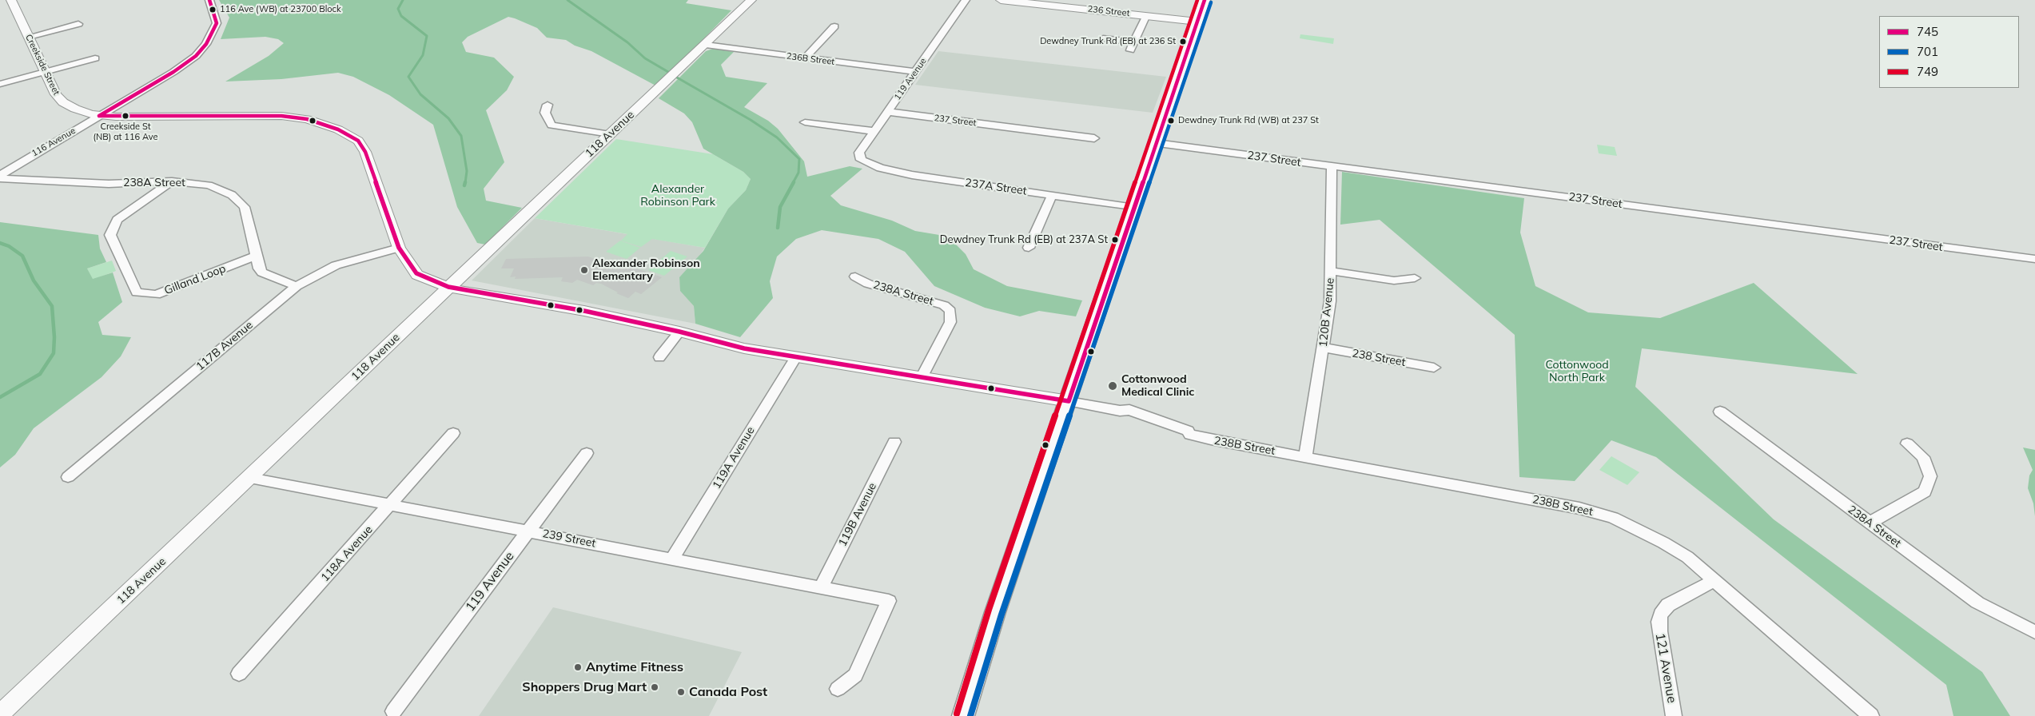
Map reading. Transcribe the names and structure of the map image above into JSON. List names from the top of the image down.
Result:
{
  "streets": {
    "street": [
      "236 Street",
      "236B Street",
      "Creekside Street",
      "119 Avenue",
      "237 Street",
      "118 Avenue",
      "116 Avenue",
      "238A Street",
      "237A Street",
      "Gilland Loop",
      "120B Avenue",
      "117B Avenue",
      "238 Street",
      "238B Street",
      "119A Avenue",
      "119B Avenue",
      "239 Street",
      "118A Avenue",
      "121 Avenue"
    ]
  },
  "crossings": [
    ["236B Street", "119 Avenue"],
    ["236B Street", "118 Avenue"],
    ["Creekside Street", "118 Avenue"],
    ["Creekside Street", "116 Avenue"],
    ["Creekside Street", "117B Avenue"],
    ["Creekside Street", "238B Street"],
    ["119 Avenue", "237 Street"],
    ["119 Avenue", "237A Street"],
    ["119 Avenue", "239 Street"],
    ["237 Street", "120B Avenue"],
    ["118 Avenue", "238B Street"],
    ["118 Avenue", "239 Street"],
    ["116 Avenue", "238A Street"],
    ["238A Street", "Gilland Loop"],
    ["238A Street", "117B Avenue"],
    ["238A Street", "238B Street"],
    ["120B Avenue", "238 Street"],
    ["120B Avenue", "238B Street"],
    ["238B Street", "119A Avenue"],
    ["238B Street", "121 Avenue"],
    ["119A Avenue", "239 Street"],
    ["119B Avenue", "239 Street"],
    ["239 Street", "118A Avenue"]
  ],
  "parks": ["Alexander Robinson Park", "Cottonwood North Park"],
  "places": [
    "116 Ave (WB) at 23700 Block",
    "Dewdney Trunk Rd (EB) at 236 St",
    "Creekside St (NB) at 116 Ave",
    "Dewdney Trunk Rd (WB) at 237 St",
    "Dewdney Trunk Rd (EB) at 237A St",
    "Alexander Robinson Elementary",
    "Cottonwood Medical Clinic",
    "Anytime Fitness",
    "Shoppers Drug Mart",
    "Canada Post"
  ],
  "lines": ["transit line 745", "transit line 749", "transit line 701"],
  "legend": ["745", "701", "749"]
}
